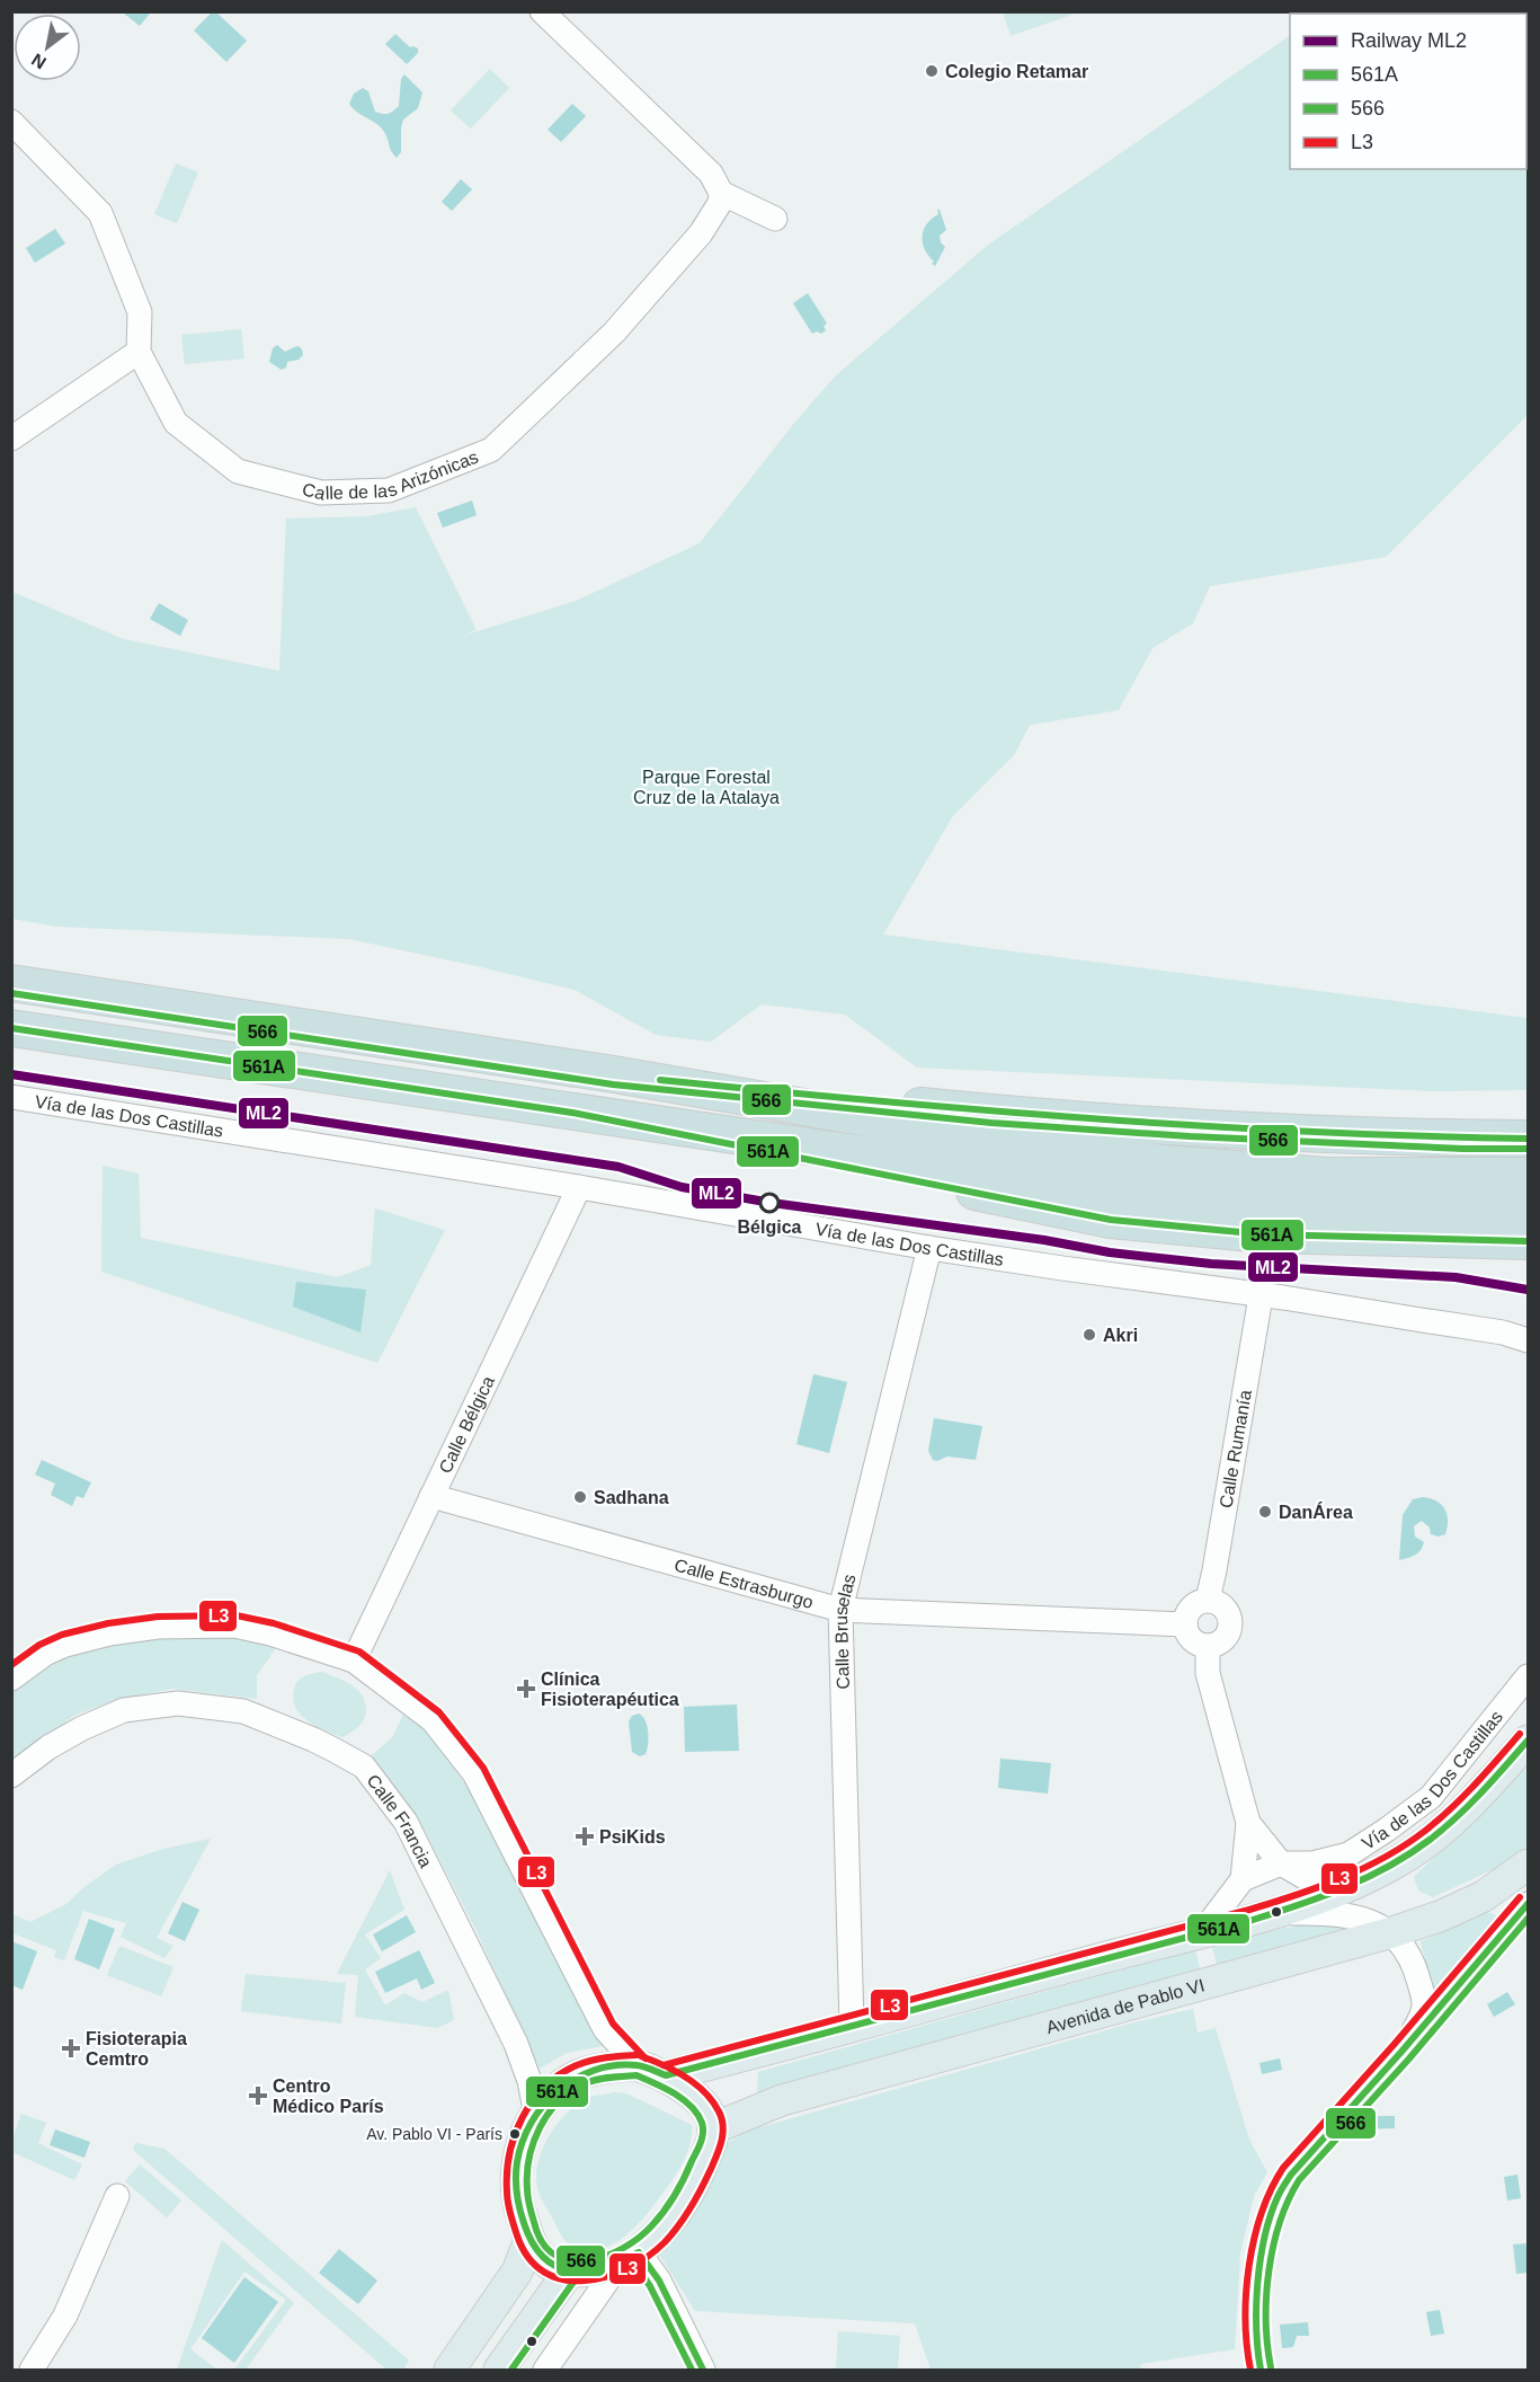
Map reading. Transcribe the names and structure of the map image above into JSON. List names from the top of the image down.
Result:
{
  "streets": {
    "main road": ["Avenida de Pablo VI"],
    "street": [
      "Calle de las Arizónicas",
      "Vía de las Dos Castillas",
      "Calle Bélgica",
      "Calle Rumanía",
      "Calle Estrasburgo",
      "Calle Bruselas",
      "Calle Francia"
    ]
  },
  "crossings": [
    ["Vía de las Dos Castillas", "Calle Bélgica"],
    ["Vía de las Dos Castillas", "Calle Rumanía"],
    ["Vía de las Dos Castillas", "Calle Bruselas"],
    ["Calle Bélgica", "Calle Estrasburgo"],
    ["Calle Rumanía", "Calle Estrasburgo"],
    ["Calle Estrasburgo", "Calle Bruselas"],
    ["Calle Francia", "Avenida de Pablo VI"]
  ],
  "parks": ["Parque Forestal Cruz de la Atalaya"],
  "places": {
    "other": [
      "Colegio Retamar",
      "Bélgica",
      "Akri",
      "Sadhana",
      "DanÁrea",
      "Av. Pablo VI - París"
    ],
    "health": [
      "Clínica Fisioterapéutica",
      "PsiKids",
      "Fisioterapia Cemtro",
      "Centro Médico París"
    ]
  },
  "lines": [
    "transit line 566",
    "transit line 561A",
    "rail line ML2",
    "transit line L3"
  ],
  "legend": [
    "Railway ML2",
    "561A",
    "566",
    "L3"
  ],
  "north": "bottom left"
}
